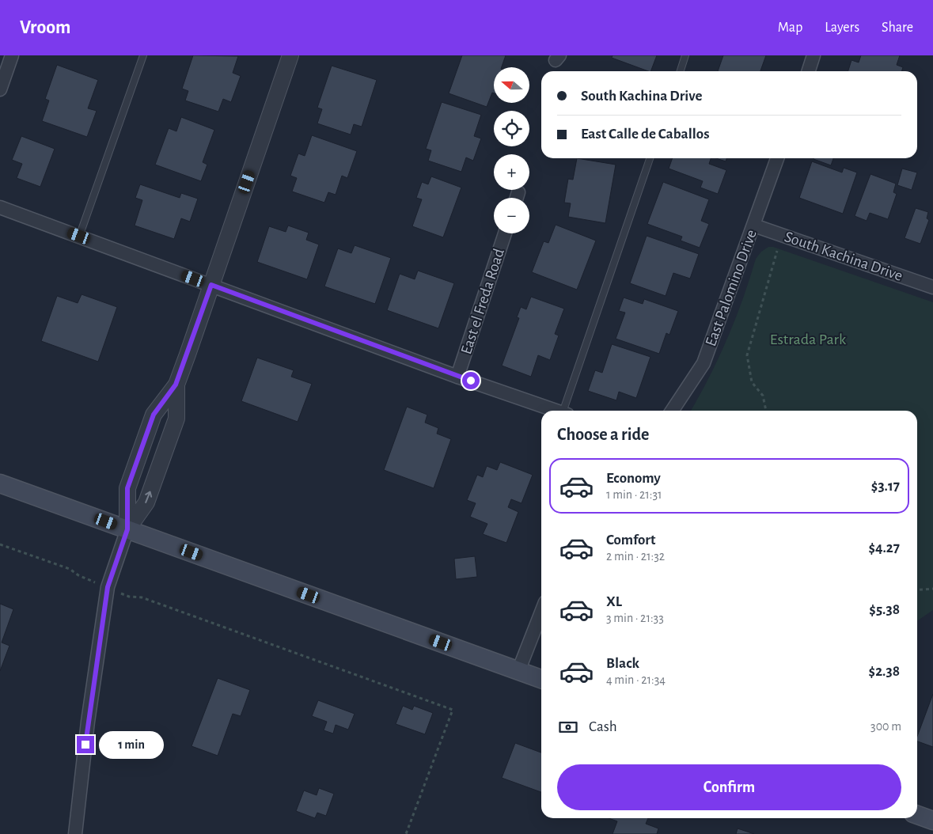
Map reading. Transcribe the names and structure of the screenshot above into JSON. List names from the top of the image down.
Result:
{
  "streets": {
    "street": ["South Kachina Drive", "East Palomino Drive", "East el Freda Road"]
  },
  "crossings": [
    ["South Kachina Drive", "East Palomino Drive"]
  ],
  "parks": ["Estrada Park"],
  "north": "left",
  "page": {
    "header": "Vroom",
    "nav": ["Map", "Layers", "Share"],
    "map_buttons": ["+", "−"],
    "banner": ["South Kachina Drive", "East Calle de Caballos"],
    "heading": "Choose a ride",
    "list": [
      {
        "name": "Economy",
        "note": "1 min · 21:31",
        "value": "$3.17"
      },
      {
        "name": "Comfort",
        "note": "2 min · 21:32",
        "value": "$4.27"
      },
      {
        "name": "XL",
        "note": "3 min · 21:33",
        "value": "$5.38"
      },
      {
        "name": "Black",
        "note": "4 min · 21:34",
        "value": "$2.38"
      }
    ],
    "pay": ["Cash", "300 m"],
    "bubble": "1 min",
    "buttons": "Confirm"
  }
}
